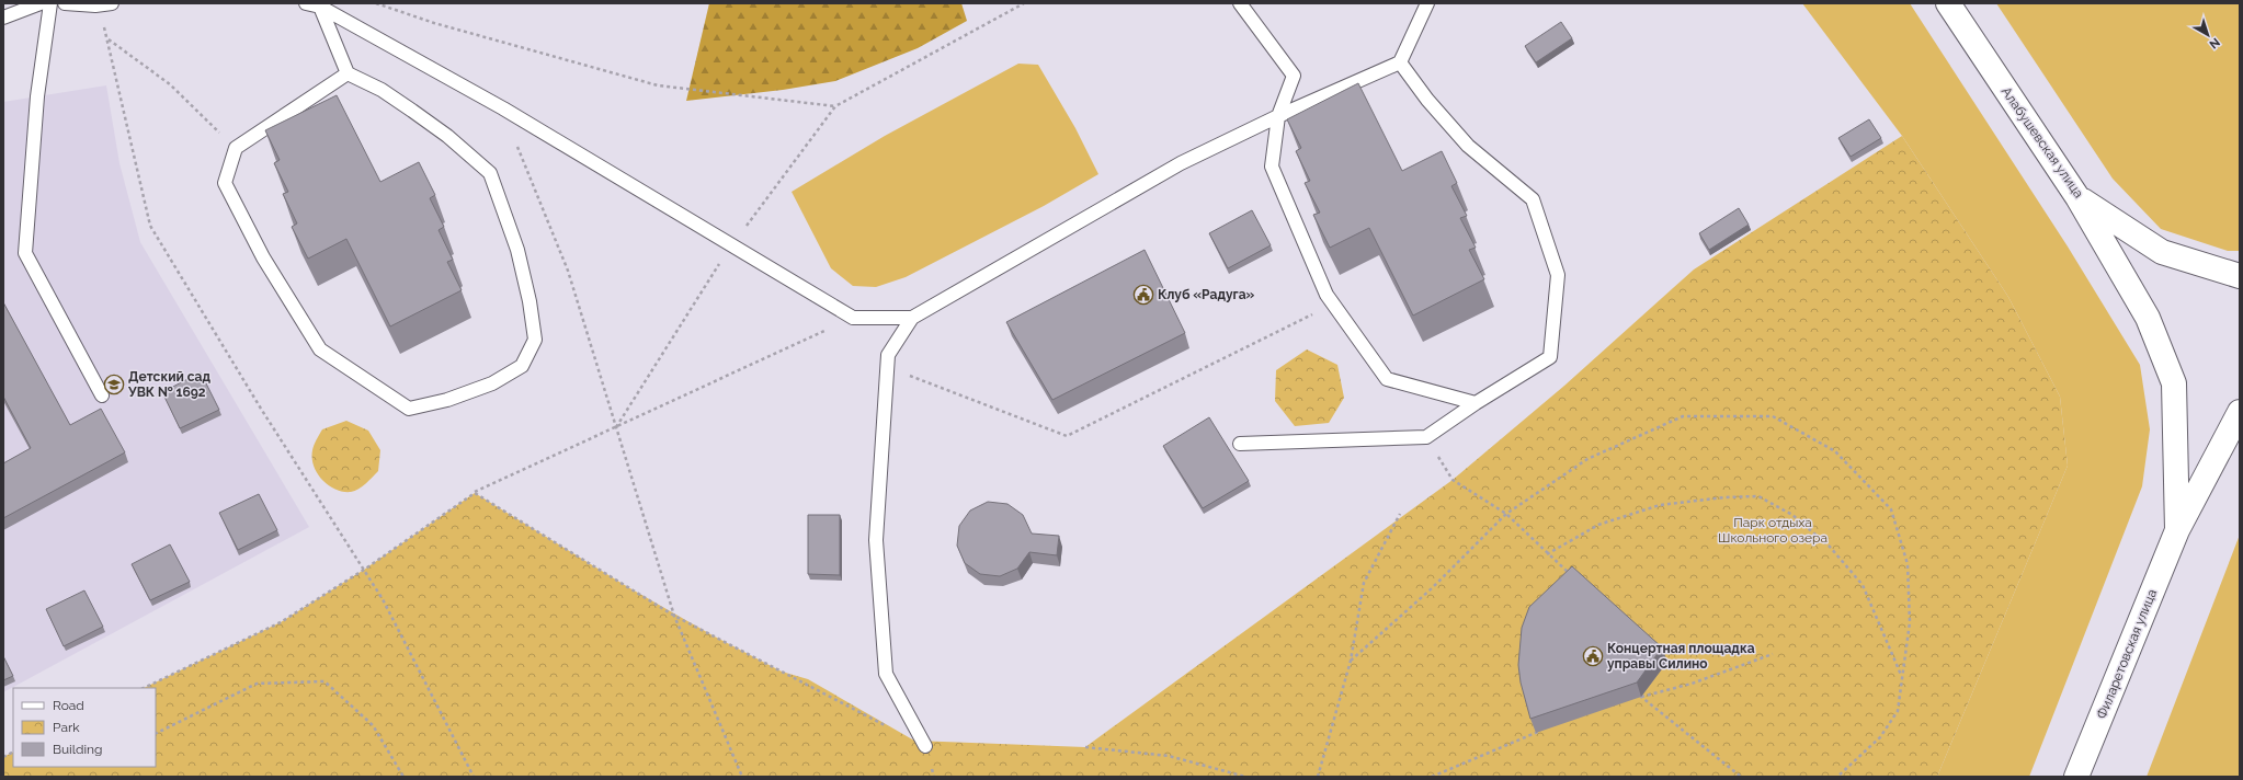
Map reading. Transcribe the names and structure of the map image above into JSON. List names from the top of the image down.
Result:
{
  "streets": {
    "street": ["Алабушевская улица", "Филаретовская улица"]
  },
  "crossings": [
    ["Алабушевская улица", "Филаретовская улица"]
  ],
  "parks": ["Парк отдыха Школьного озера"],
  "places": {
    "public building": ["Клуб «Радуга»", "Концертная площадка управы Силино"],
    "school or university": ["Детский сад УВК № 1692"]
  },
  "legend": ["Road", "Park", "Building"],
  "north": "bottom right"
}
